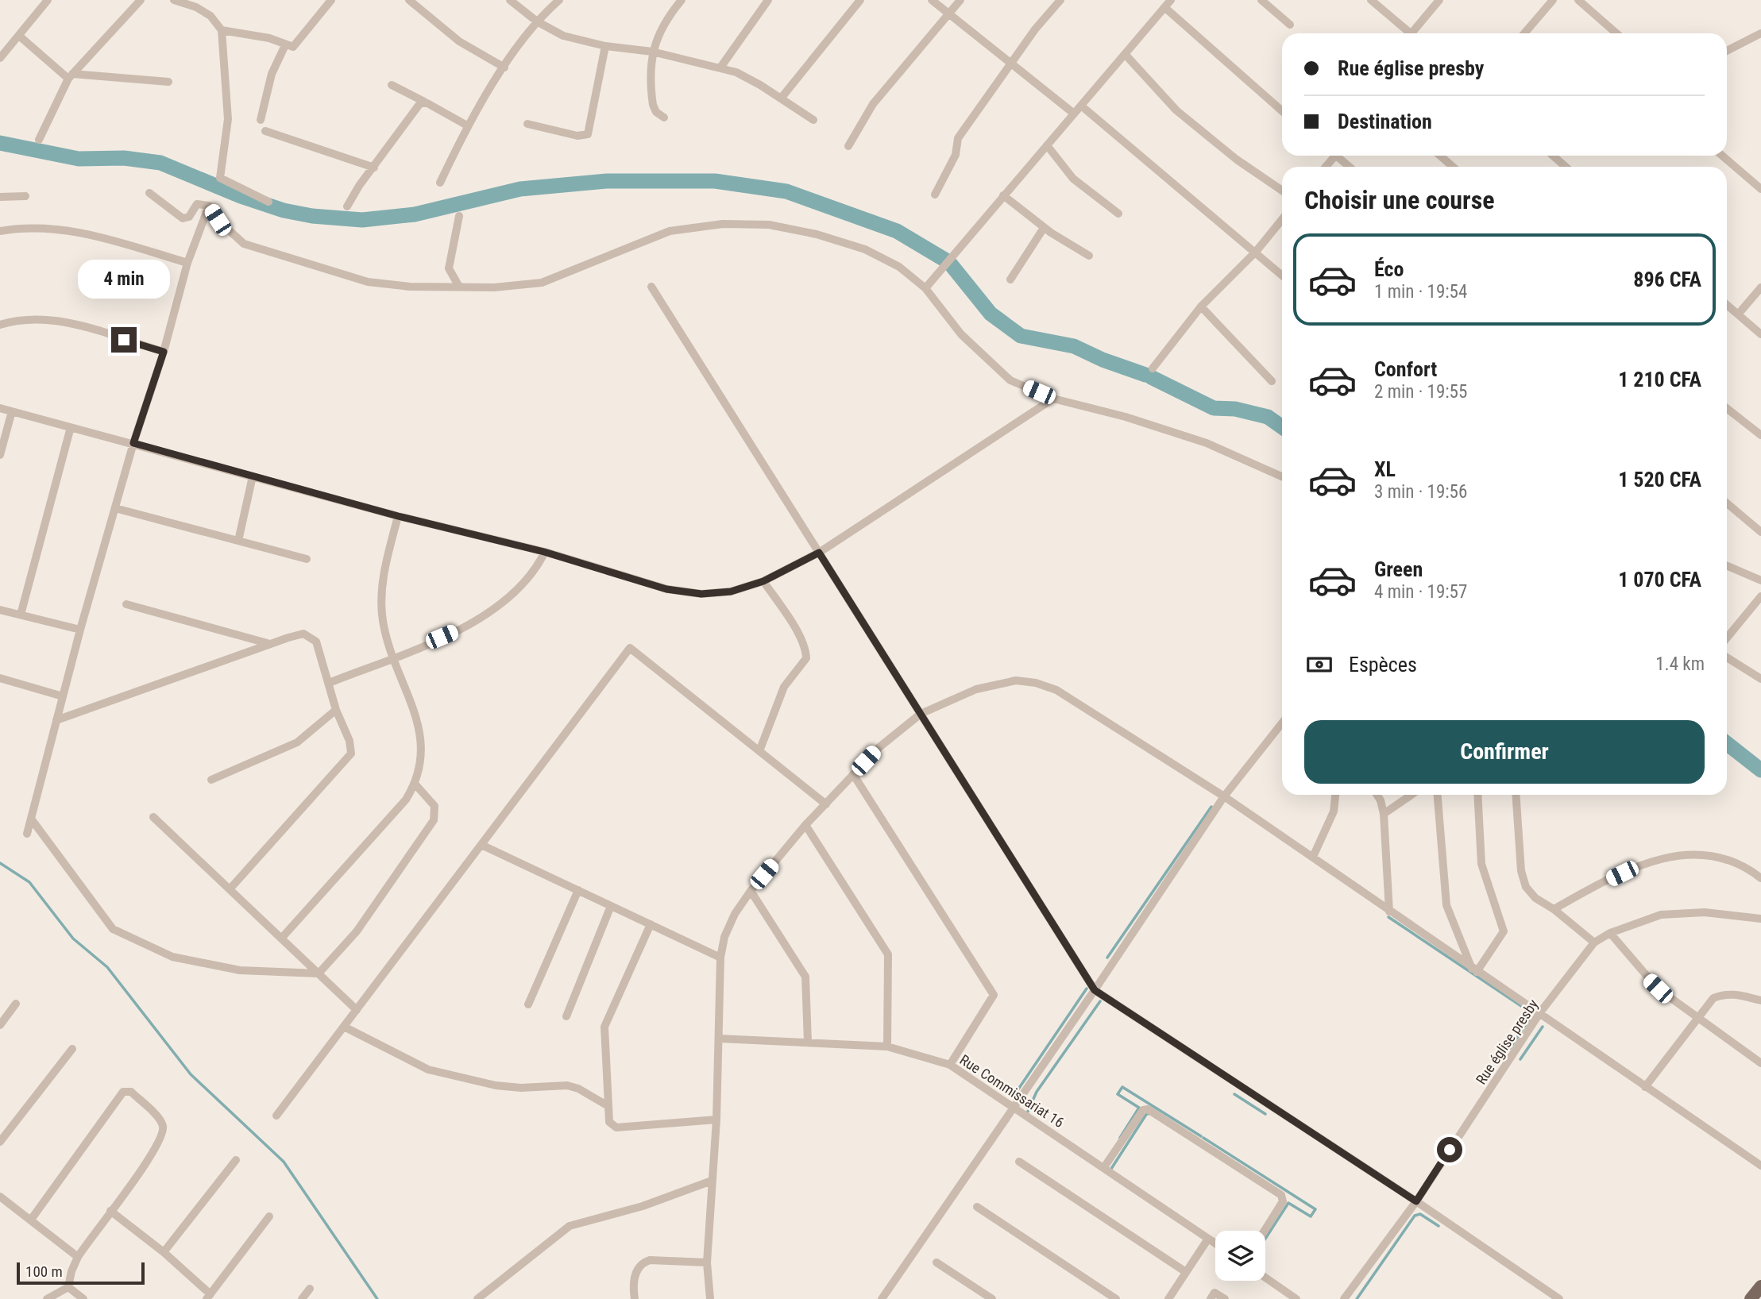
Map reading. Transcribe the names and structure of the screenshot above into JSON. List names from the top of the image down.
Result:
{
  "streets": {
    "street": ["Rue église presby", "Rue Commissariat 16"]
  },
  "scale_bar": "100 m",
  "page": {
    "banner": ["Rue église presby", "Destination"],
    "heading": "Choisir une course",
    "list": [
      {
        "name": "Éco",
        "note": "1 min · 19:54",
        "value": "896 CFA"
      },
      {
        "name": "Confort",
        "note": "2 min · 19:55",
        "value": "1 210 CFA"
      },
      {
        "name": "XL",
        "note": "3 min · 19:56",
        "value": "1 520 CFA"
      },
      {
        "name": "Green",
        "note": "4 min · 19:57",
        "value": "1 070 CFA"
      }
    ],
    "bubble": "4 min",
    "pay": ["Espèces", "1.4 km"],
    "buttons": "Confirmer",
    "scale": "100 m"
  }
}
